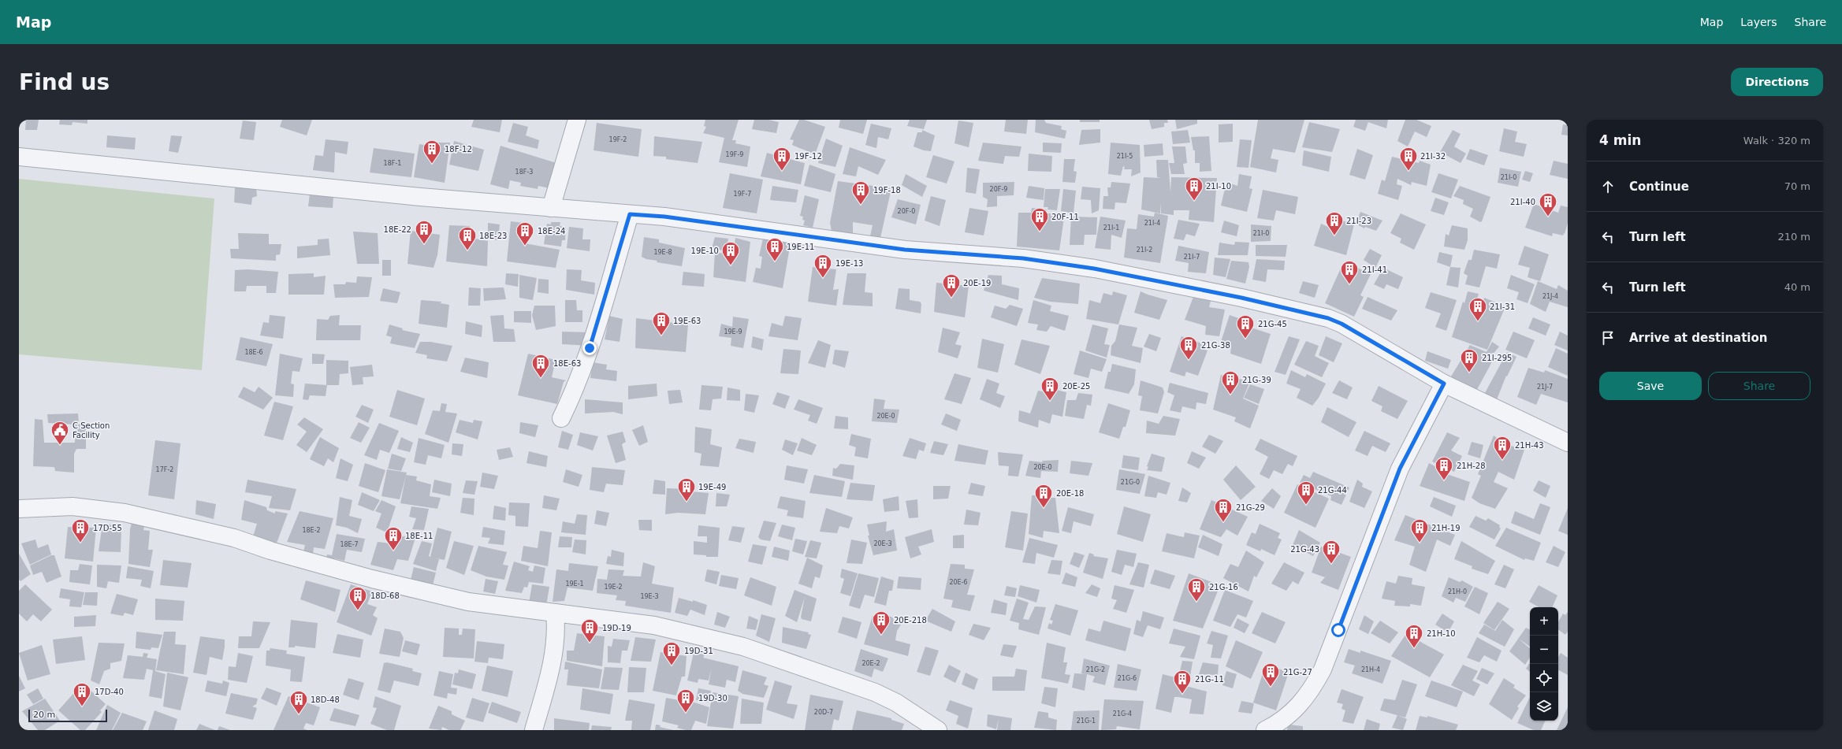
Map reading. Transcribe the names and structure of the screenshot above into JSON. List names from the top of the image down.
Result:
{
  "places": {
    "building": [
      "18F-12",
      "19F-12",
      "21I-32",
      "21I-10",
      "19F-18",
      "21I-40",
      "20F-11",
      "21I-23",
      "18E-22",
      "18E-24",
      "18E-23",
      "19E-11",
      "19E-10",
      "19E-13",
      "21I-41",
      "20E-19",
      "21I-31",
      "19E-63",
      "21G-45",
      "21G-38",
      "21I-295",
      "18E-63",
      "21G-39",
      "20E-25",
      "21H-43",
      "21H-28",
      "19E-49",
      "21G-44",
      "20E-18",
      "21G-29",
      "17D-55",
      "21H-19",
      "18E-11",
      "21G-43",
      "21G-16",
      "18D-68",
      "20E-218",
      "19D-19",
      "21H-10",
      "19D-31",
      "21G-27",
      "21G-11",
      "17D-40",
      "19D-30",
      "18D-48"
    ],
    "public building": ["C Section Facility"]
  },
  "house_numbers": [
    "19F-2",
    "19F-9",
    "21I-5",
    "18F-1",
    "18F-3",
    "21I-0",
    "20F-9",
    "19F-7",
    "20F-0",
    "21I-4",
    "21I-1",
    "21I-0",
    "21I-2",
    "19E-8",
    "21I-7",
    "21J-4",
    "19E-9",
    "18E-6",
    "21J-7",
    "20E-0",
    "20E-0",
    "17F-2",
    "21G-0",
    "18E-2",
    "20E-3",
    "18E-7",
    "20E-6",
    "19E-1",
    "19E-2",
    "21H-0",
    "19E-3",
    "20E-2",
    "21G-2",
    "21H-4",
    "21G-6",
    "20D-7",
    "21G-4",
    "21G-1"
  ],
  "scale_bar": "20 m",
  "page": {
    "header": "Map",
    "nav": ["Map", "Layers", "Share"],
    "buttons": [
      "Directions",
      ["Save", "Share"]
    ],
    "title": "Find us",
    "heading": ["4 min", "Walk · 320 m"],
    "list": [
      ["Continue", "70 m"],
      ["Turn left", "210 m"],
      ["Turn left", "40 m"],
      "Arrive at destination"
    ],
    "map_buttons": ["+", "−"],
    "scale": "20 m"
  }
}
